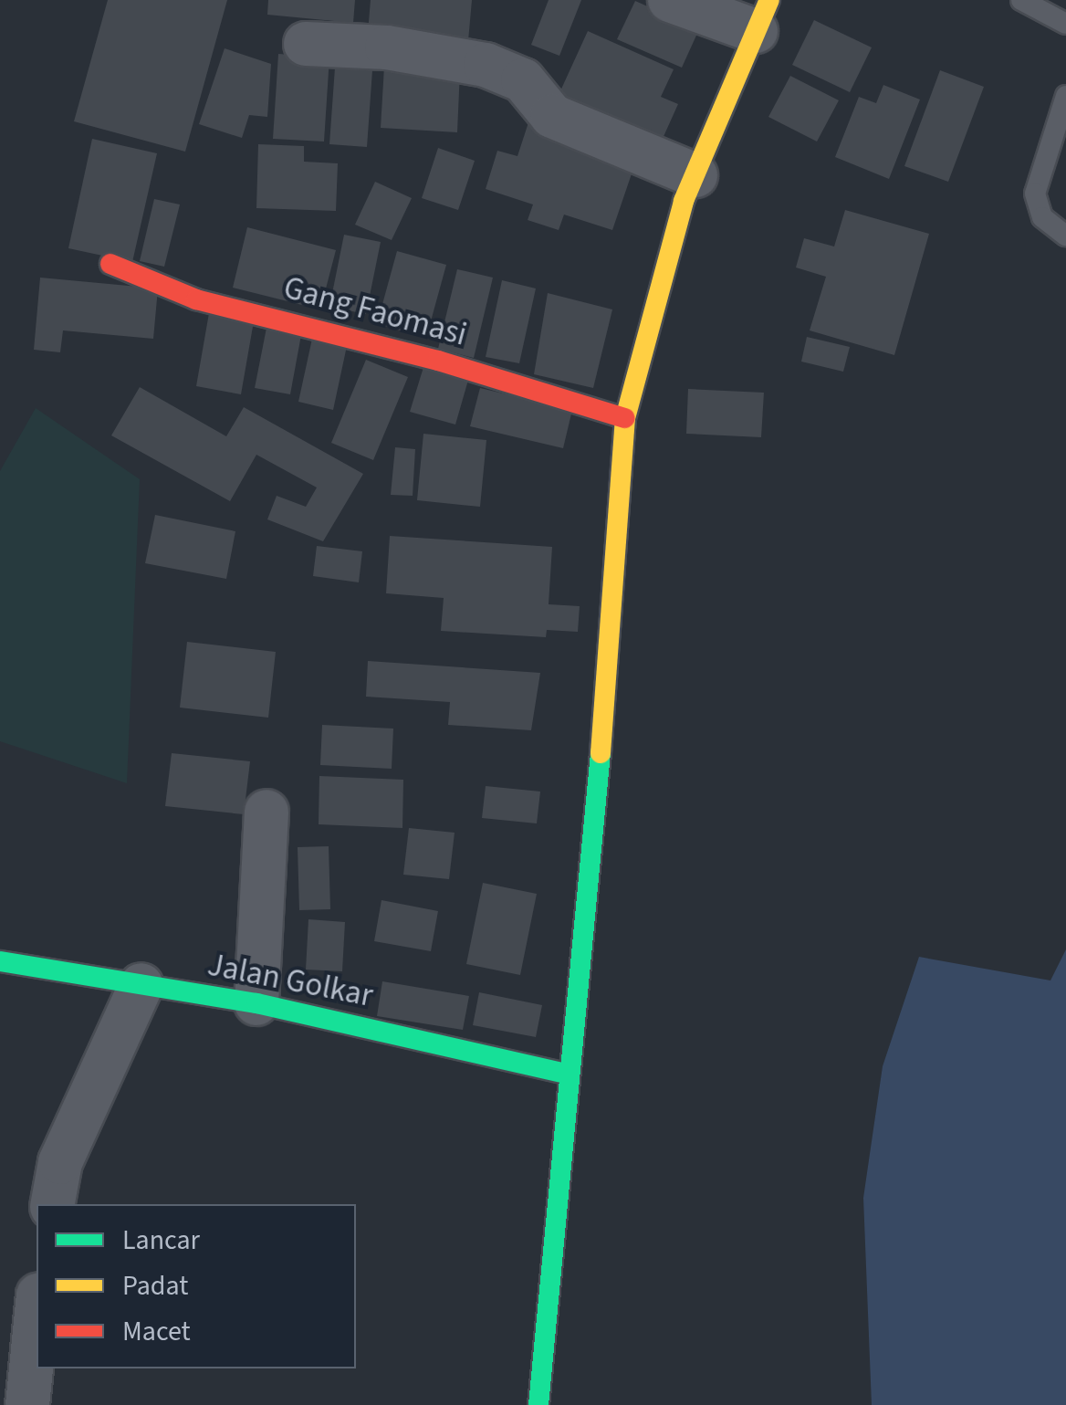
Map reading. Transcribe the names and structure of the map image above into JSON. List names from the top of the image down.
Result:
{
  "streets": {
    "main road": ["Gang Faomasi", "Jalan Golkar"]
  },
  "legend": ["Lancar", "Padat", "Macet"]
}
